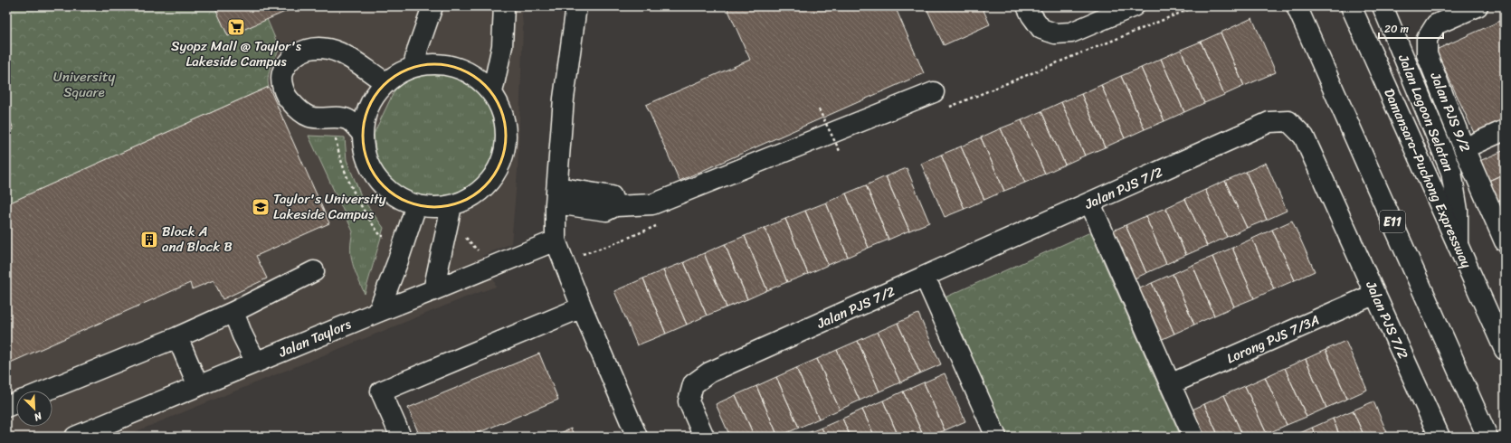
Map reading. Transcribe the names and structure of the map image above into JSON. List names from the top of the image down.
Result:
{
  "streets": {
    "main road": [
      "Jalan PJS 9/2",
      "Jalan Lagoon Selatan",
      "Damansara–Puchong Expressway",
      "Jalan PJS 7/2",
      "E11",
      "Jalan Taylors",
      "Lorong PJS 7/3A"
    ]
  },
  "crossings": [
    ["Jalan Lagoon Selatan", "Damansara–Puchong Expressway"],
    ["Jalan PJS 7/2", "Lorong PJS 7/3A"]
  ],
  "parks": ["University Square"],
  "places": {
    "supermarket": ["Syopz Mall @ Taylor's Lakeside Campus"],
    "school or university": ["Taylor's University Lakeside Campus"],
    "building": ["Block A and Block B"]
  },
  "scale_bar": "20 m",
  "north": "bottom right"
}
